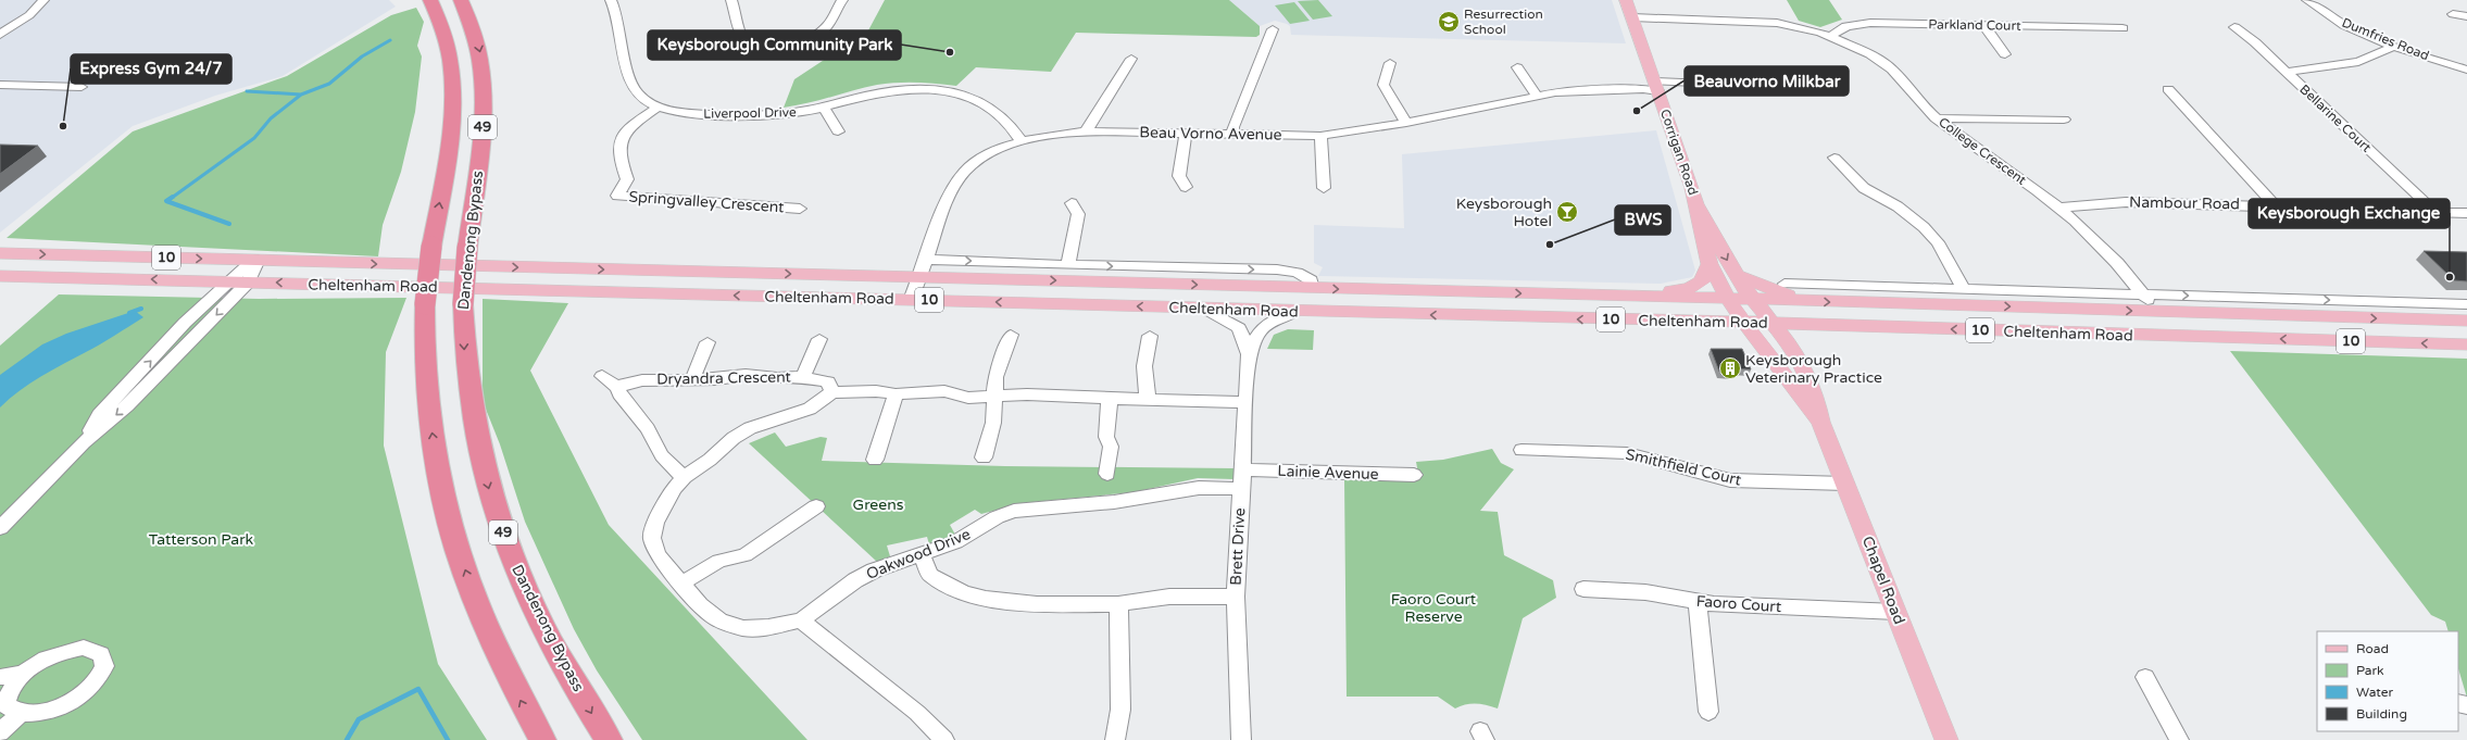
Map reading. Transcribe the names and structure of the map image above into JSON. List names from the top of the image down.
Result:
{
  "streets": {
    "highway": ["49", "Dandenong Bypass"],
    "main road": [
      "Corrigan Road",
      "10",
      "Cheltenham Road",
      "Chapel Road"
    ],
    "street": [
      "Parkland Court",
      "Dumfries Road",
      "Liverpool Drive",
      "Bellarine Court",
      "Beau Vorno Avenue",
      "College Crescent",
      "Springvalley Crescent",
      "Nambour Road",
      "Dryandra Crescent",
      "Smithfield Court",
      "Lainie Avenue",
      "Brett Drive",
      "Oakwood Drive",
      "Faoro Court"
    ]
  },
  "crossings": [
    ["Parkland Court", "College Crescent"],
    ["Liverpool Drive", "Beau Vorno Avenue"],
    ["Liverpool Drive", "Springvalley Crescent"],
    ["Bellarine Court", "Nambour Road"],
    ["Beau Vorno Avenue", "Corrigan Road"],
    ["Beau Vorno Avenue", "Cheltenham Road"],
    ["College Crescent", "Corrigan Road"],
    ["College Crescent", "Nambour Road"],
    ["College Crescent", "Cheltenham Road"],
    ["Corrigan Road", "Cheltenham Road"],
    ["Corrigan Road", "Chapel Road"],
    ["Cheltenham Road", "Brett Drive"],
    ["Cheltenham Road", "Chapel Road"],
    ["Dryandra Crescent", "Oakwood Drive"],
    ["Smithfield Court", "Chapel Road"],
    ["Lainie Avenue", "Brett Drive"],
    ["Brett Drive", "Oakwood Drive"],
    ["Chapel Road", "Faoro Court"]
  ],
  "parks": ["Greens", "Tatterson Park", "Faoro Court Reserve"],
  "places": {
    "school or university": ["Resurrection School"],
    "other": [
      "Keysborough Community Park",
      "Beauvorno Milkbar",
      "Express Gym 24/7",
      "BWS",
      "Keysborough Exchange"
    ],
    "bar": ["Keysborough Hotel"],
    "building": ["Keysborough Veterinary Practice"]
  },
  "legend": [
    "Road",
    "Park",
    "Water",
    "Building"
  ]
}
